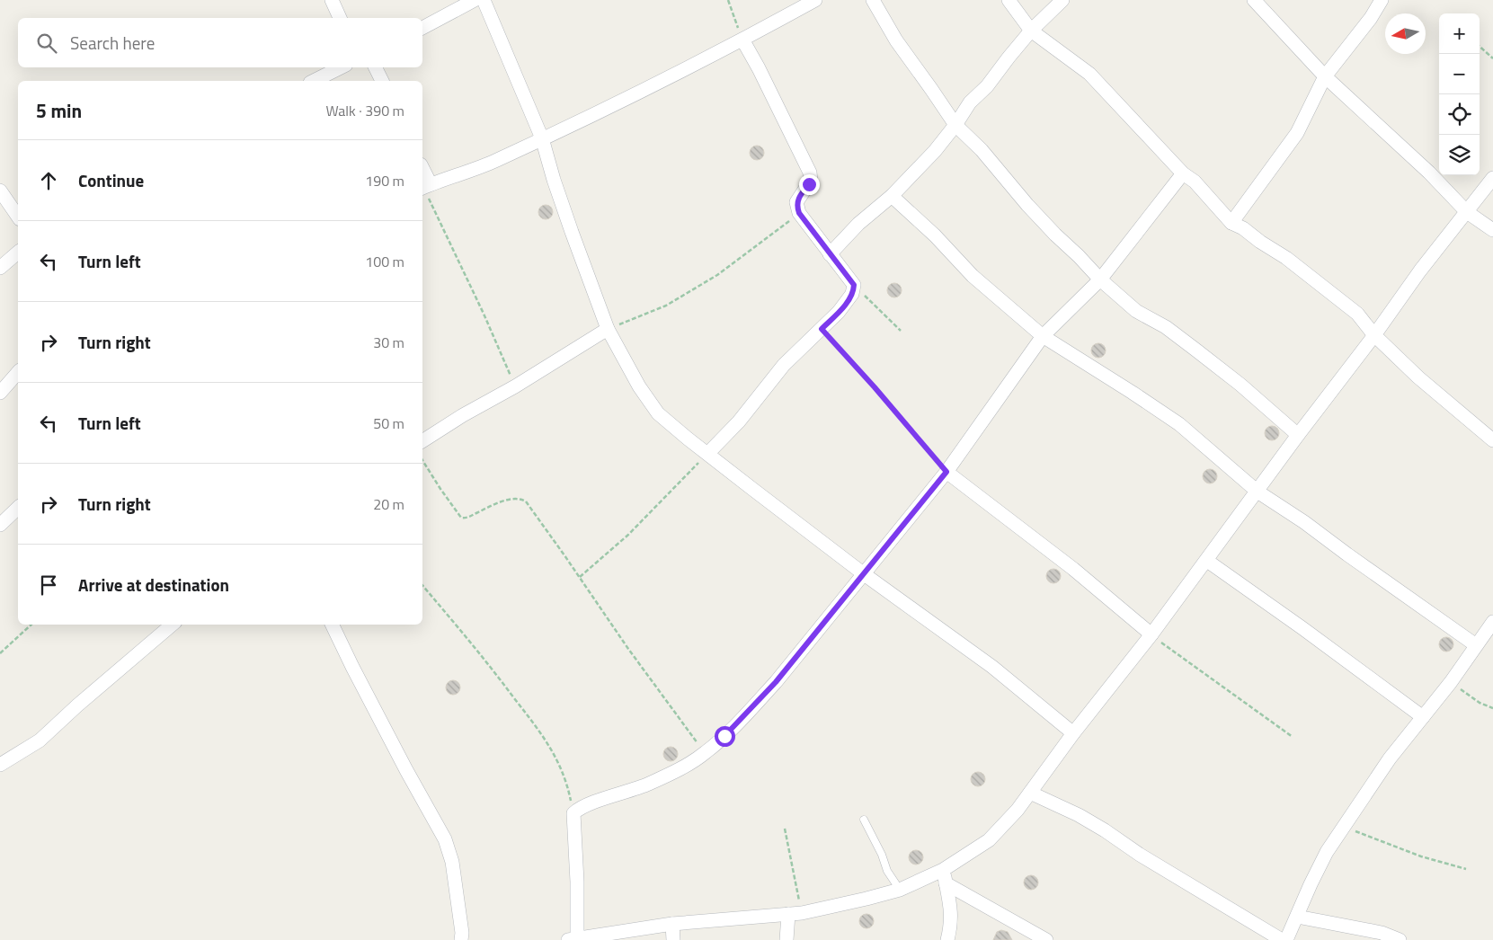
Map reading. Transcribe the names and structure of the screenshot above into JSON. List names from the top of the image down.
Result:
{
  "north": "left",
  "page": {
    "map_buttons": ["+", "−"],
    "search": "Search here",
    "heading": ["5 min", "Walk · 390 m"],
    "list": [
      ["Continue", "190 m"],
      ["Turn left", "100 m"],
      ["Turn right", "30 m"],
      ["Turn left", "50 m"],
      ["Turn right", "20 m"],
      "Arrive at destination"
    ]
  }
}
